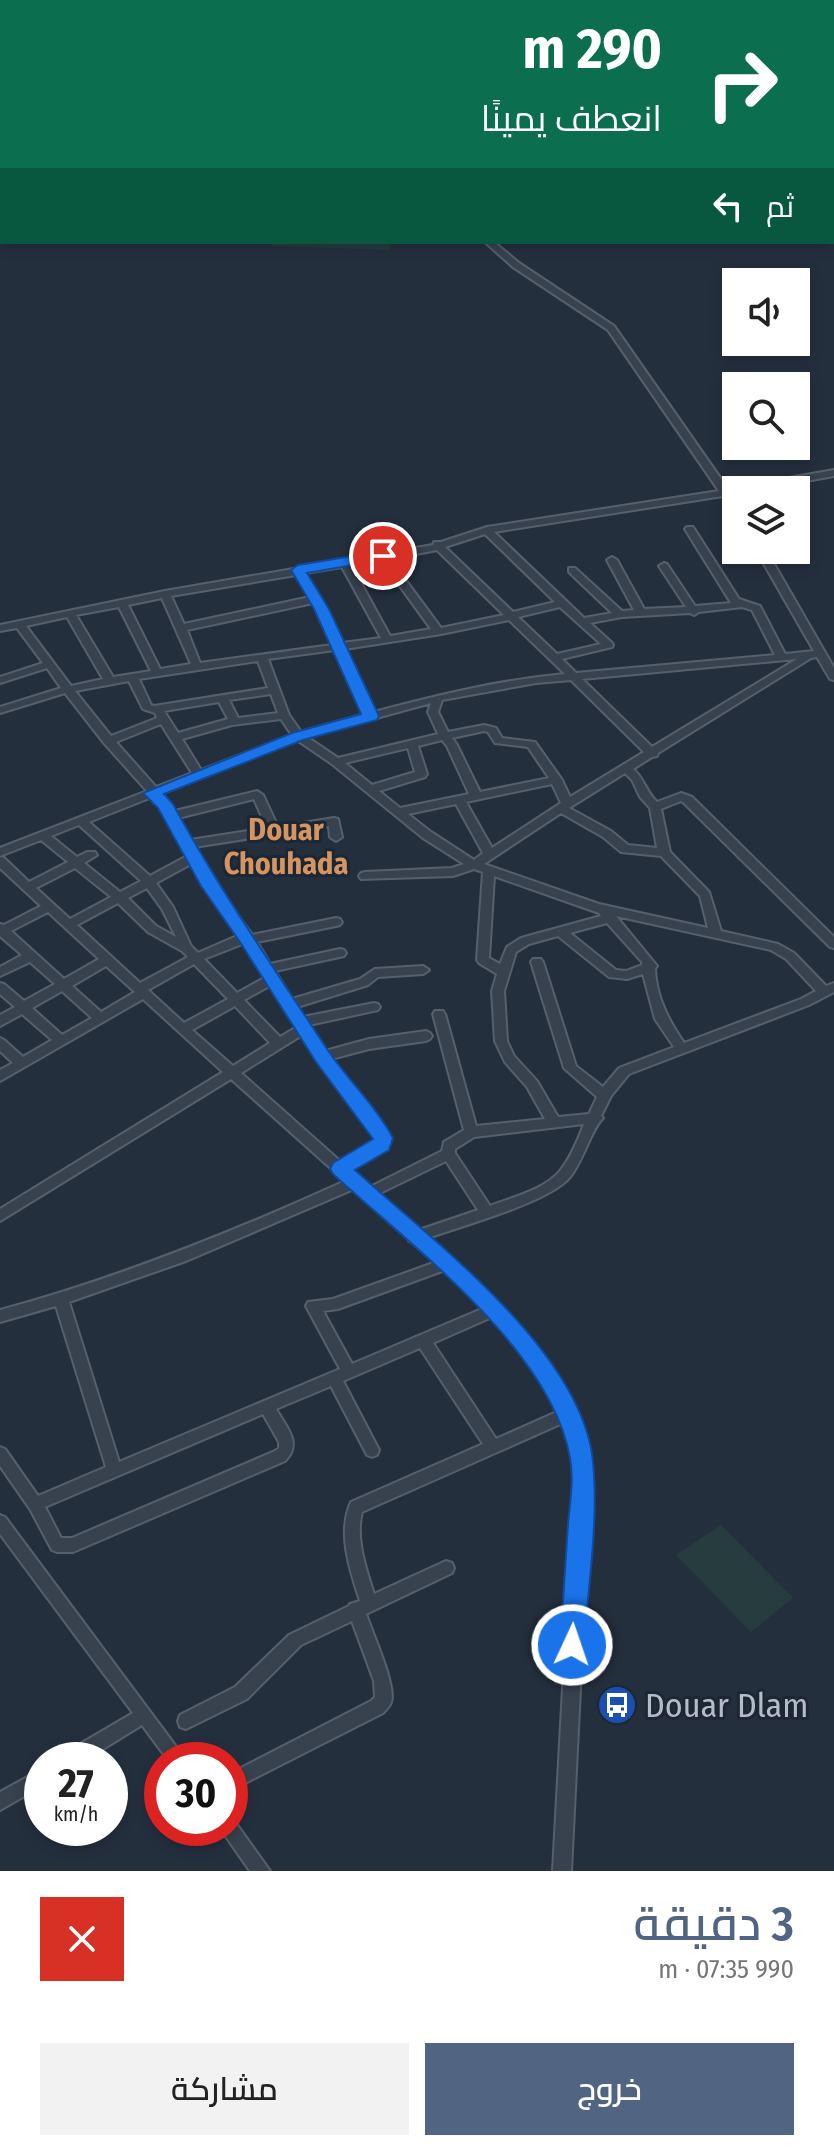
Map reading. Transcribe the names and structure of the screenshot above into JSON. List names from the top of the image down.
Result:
{
  "districts": ["Douar Chouhada"],
  "places": {
    "bus stop": ["Douar Dlam"]
  },
  "page": {
    "turn": ["290 m", "انعطف يمينًا"],
    "then": "ثم",
    "speed": "27 km/h",
    "limit": "30",
    "heading": ["3 دقيقة", "990 m · 07:35"],
    "buttons": ["خروج", "مشاركة"]
  }
}
